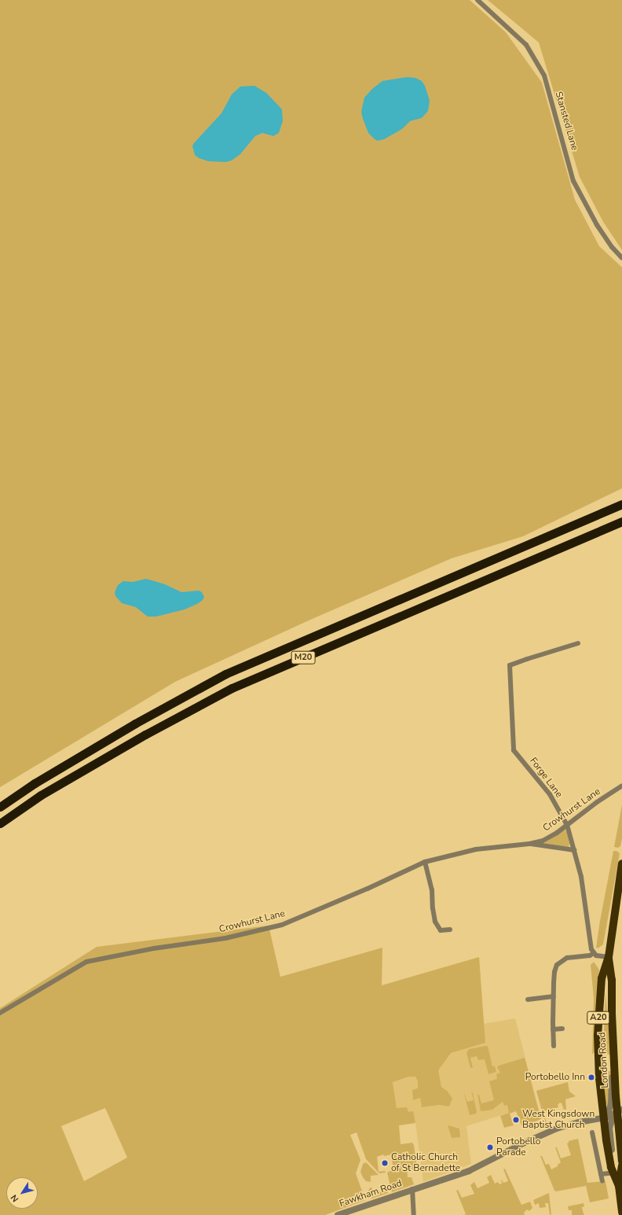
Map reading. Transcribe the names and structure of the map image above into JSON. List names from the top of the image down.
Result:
{
  "streets": {
    "highway": ["M20"],
    "main road": ["A20", "London Road"],
    "street": [
      "Stansted Lane",
      "Forge Lane",
      "Crowhurst Lane",
      "Fawkham Road"
    ]
  },
  "crossings": [
    ["Forge Lane", "Crowhurst Lane"],
    ["London Road", "Fawkham Road"]
  ],
  "places": [
    "Portobello Inn",
    "West Kingsdown Baptist Church",
    "Portobello Parade",
    "Catholic Church of St Bernadette"
  ],
  "north": "bottom left"
}
